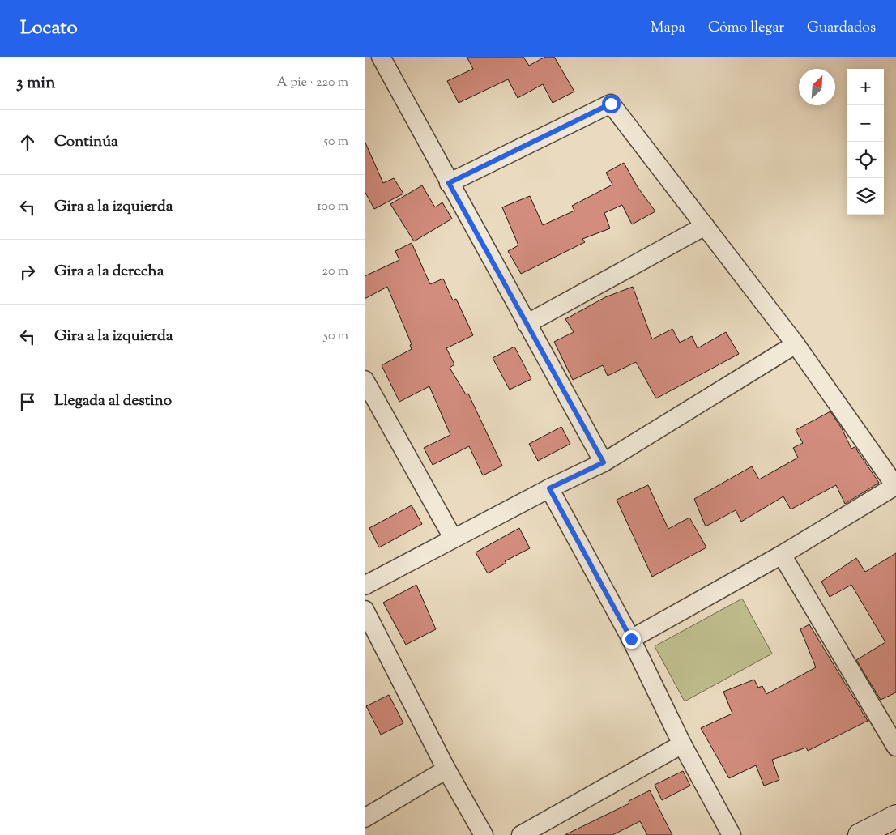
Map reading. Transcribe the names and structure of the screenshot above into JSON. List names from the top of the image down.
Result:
{
  "north": "top right",
  "page": {
    "header": "Locato",
    "nav": ["Mapa", "Cómo llegar", "Guardados"],
    "heading": ["3 min", "A pie · 220 m"],
    "map_buttons": ["+", "−"],
    "list": [
      ["Continúa", "50 m"],
      ["Gira a la izquierda", "100 m"],
      ["Gira a la derecha", "20 m"],
      ["Gira a la izquierda", "50 m"],
      "Llegada al destino"
    ]
  }
}
